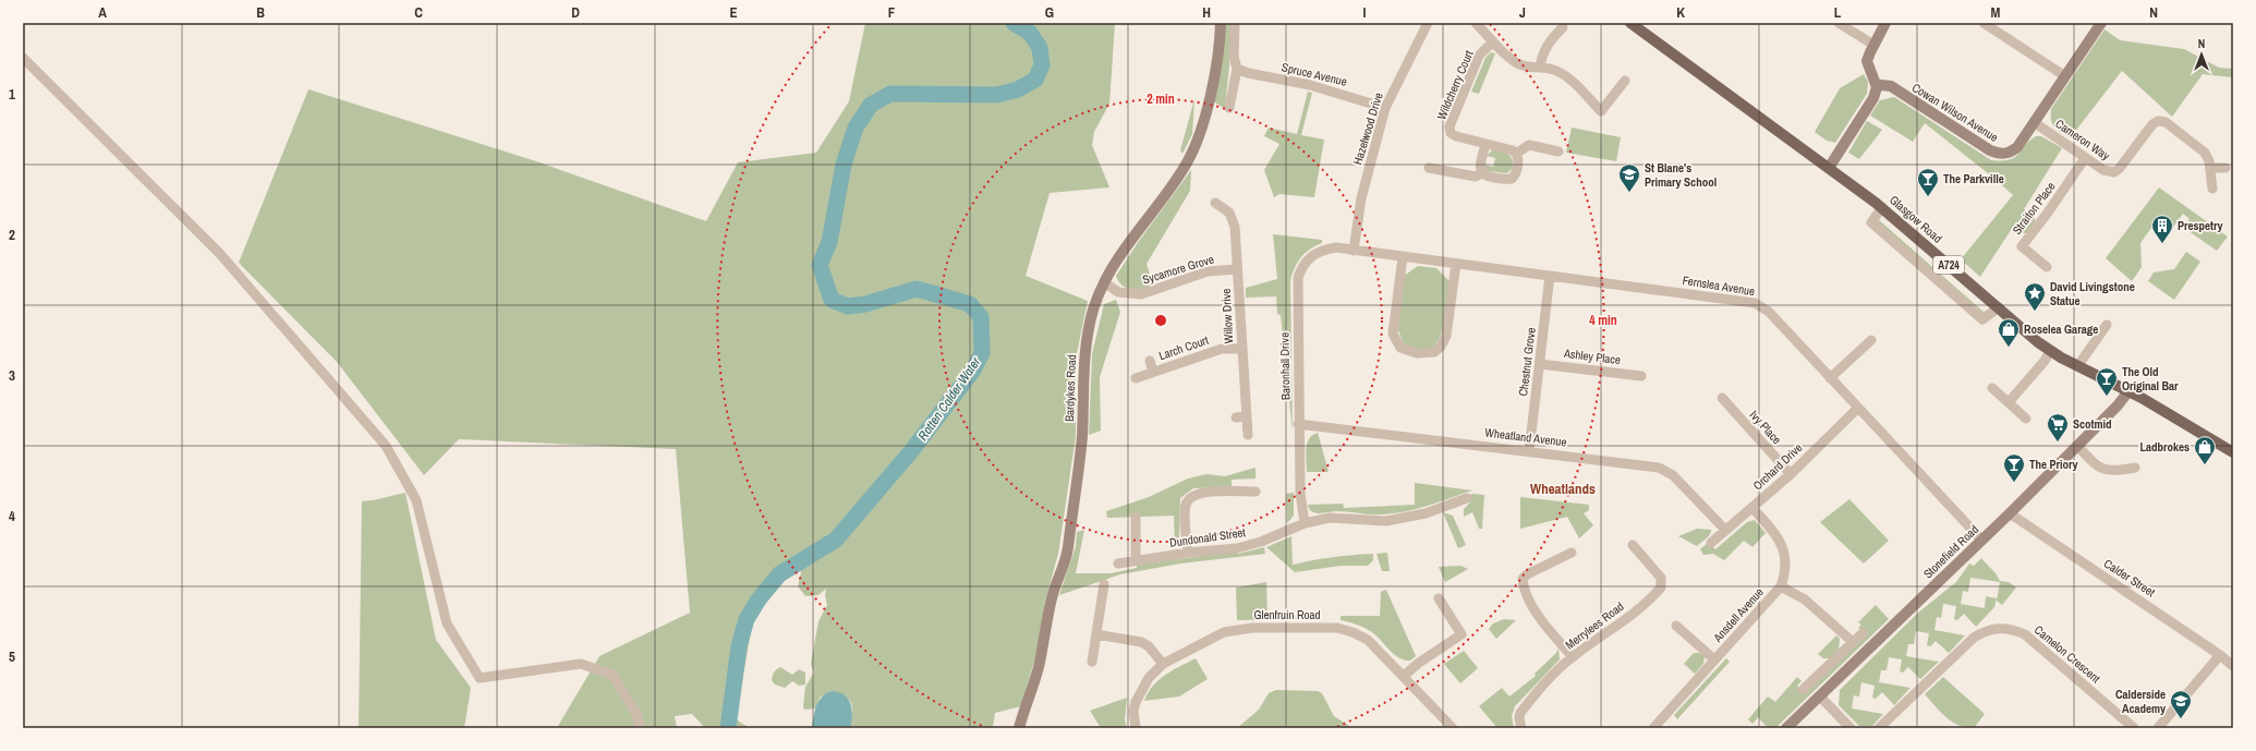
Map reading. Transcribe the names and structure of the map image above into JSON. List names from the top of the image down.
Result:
{
  "streets": {
    "main road": ["Glasgow Road", "A724"],
    "street": [
      "Spruce Avenue",
      "Wildcherry Court",
      "Cowan Wilson Avenue",
      "Hazelwood Drive",
      "Cameron Way",
      "Straiton Place",
      "Sycamore Grove",
      "Fernslea Avenue",
      "Willow Drive",
      "Larch Court",
      "Ashley Place",
      "Chestnut Grove",
      "Baronhall Drive",
      "Bardykes Road",
      "Ivy Place",
      "Wheatland Avenue",
      "Orchard Drive",
      "Dundonald Street",
      "Stonefield Road",
      "Calder Street",
      "Glenfruin Road",
      "Ansdell Avenue",
      "Merrylees Road",
      "Camelon Crescent"
    ]
  },
  "crossings": [
    ["Spruce Avenue", "Hazelwood Drive"],
    ["Cowan Wilson Avenue", "Cameron Way"],
    ["Hazelwood Drive", "Fernslea Avenue"],
    ["Hazelwood Drive", "Baronhall Drive"],
    ["Cameron Way", "Straiton Place"],
    ["Glasgow Road", "Stonefield Road"],
    ["Sycamore Grove", "Willow Drive"],
    ["Sycamore Grove", "Bardykes Road"],
    ["Fernslea Avenue", "Chestnut Grove"],
    ["Fernslea Avenue", "Baronhall Drive"],
    ["Fernslea Avenue", "Orchard Drive"],
    ["Fernslea Avenue", "Stonefield Road"],
    ["Willow Drive", "Larch Court"],
    ["Ashley Place", "Chestnut Grove"],
    ["Chestnut Grove", "Wheatland Avenue"],
    ["Baronhall Drive", "Wheatland Avenue"],
    ["Baronhall Drive", "Dundonald Street"],
    ["Ivy Place", "Orchard Drive"],
    ["Wheatland Avenue", "Orchard Drive"],
    ["Orchard Drive", "Ansdell Avenue"],
    ["Stonefield Road", "Calder Street"]
  ],
  "districts": ["Wheatlands"],
  "water": ["Rotten Calder Water"],
  "places": {
    "school or university": ["St Blane's Primary School", "Calderside Academy"],
    "bar": ["The Parkville", "The Old Original Bar", "The Priory"],
    "building": ["Prespetry"],
    "place": ["David Livingstone Statue"],
    "shop": ["Roselea Garage", "Ladbrokes"],
    "supermarket": ["Scotmid"]
  },
  "north": "top",
  "grid": {
    "columns": [
      "A",
      "B",
      "C",
      "D",
      "E",
      "F",
      "G",
      "H",
      "I",
      "J",
      "K",
      "L",
      "M",
      "N"
    ],
    "rows": [
      "1",
      "2",
      "3",
      "4",
      "5"
    ]
  },
  "rings": ["2 min", "4 min"]
}
